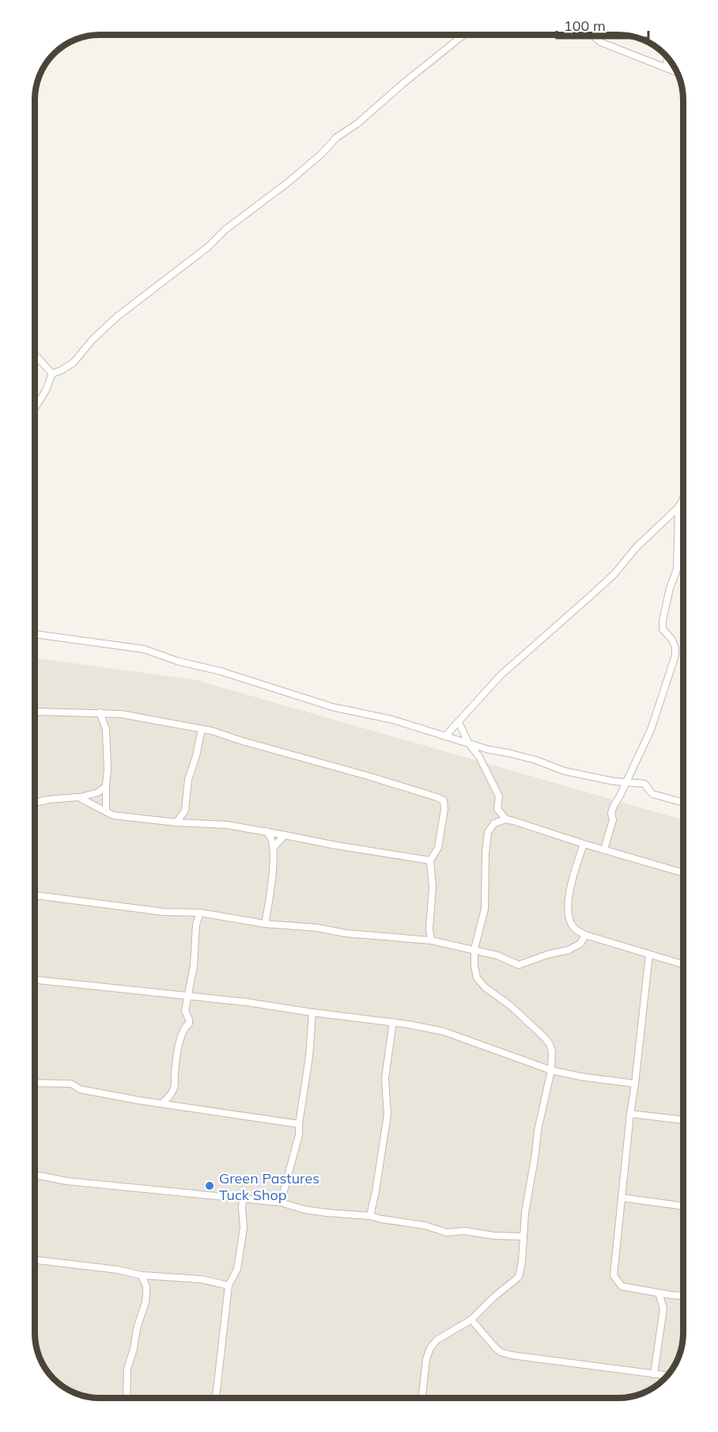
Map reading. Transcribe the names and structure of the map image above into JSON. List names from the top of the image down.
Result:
{
  "places": ["Green Pastures Tuck Shop"],
  "scale_bar": "100 m"
}
